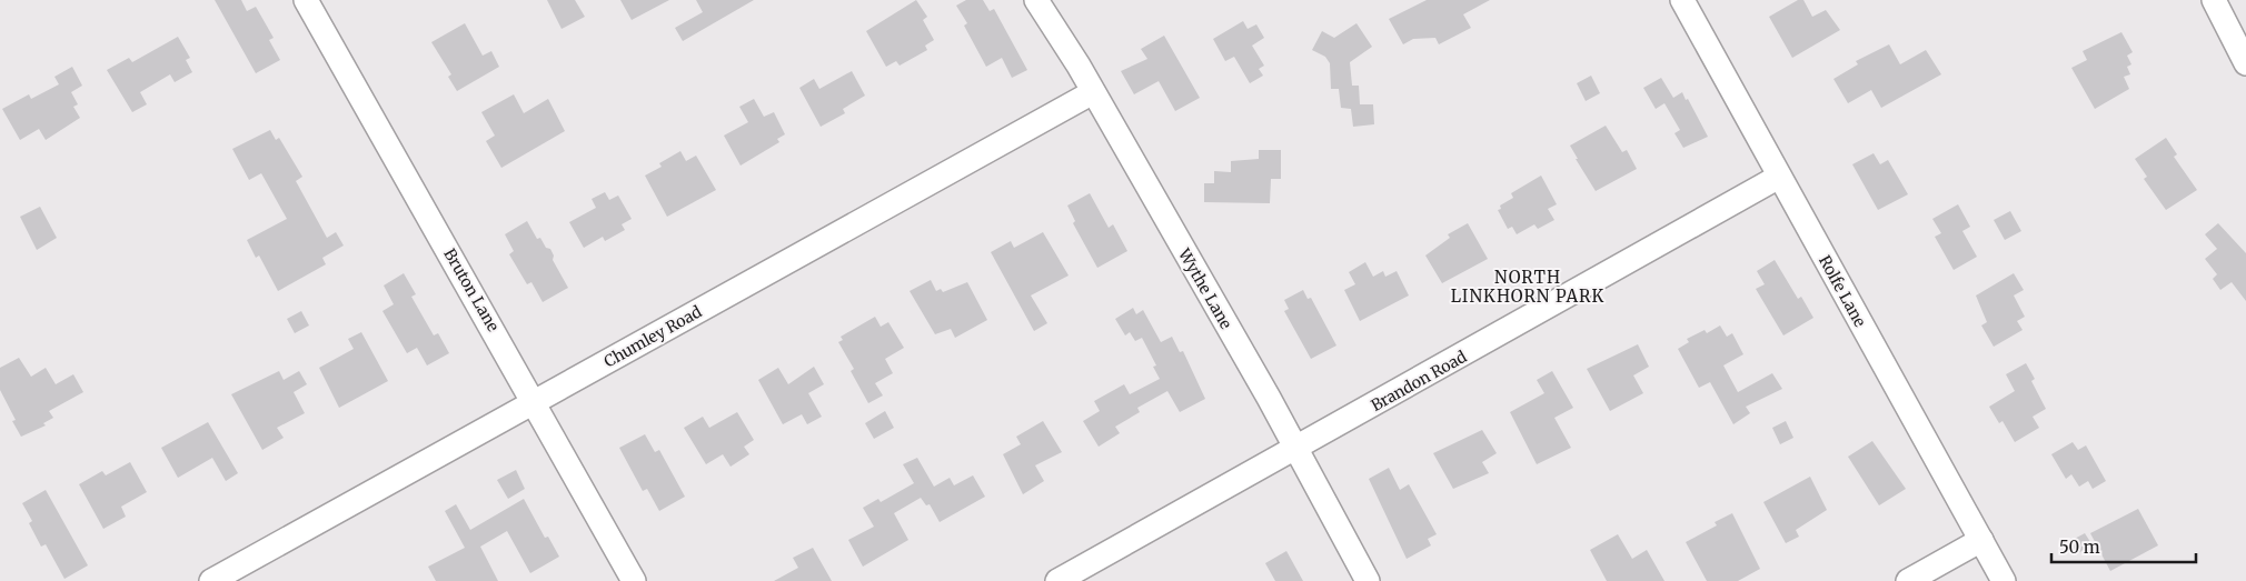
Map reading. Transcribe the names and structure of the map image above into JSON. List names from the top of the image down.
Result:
{
  "streets": {
    "street": [
      "Wythe Lane",
      "Bruton Lane",
      "Rolfe Lane",
      "Chumley Road",
      "Brandon Road"
    ]
  },
  "crossings": [
    ["Wythe Lane", "Chumley Road"],
    ["Wythe Lane", "Brandon Road"],
    ["Bruton Lane", "Chumley Road"],
    ["Rolfe Lane", "Brandon Road"]
  ],
  "districts": ["NORTH LINKHORN PARK"],
  "scale_bar": "50 m"
}
